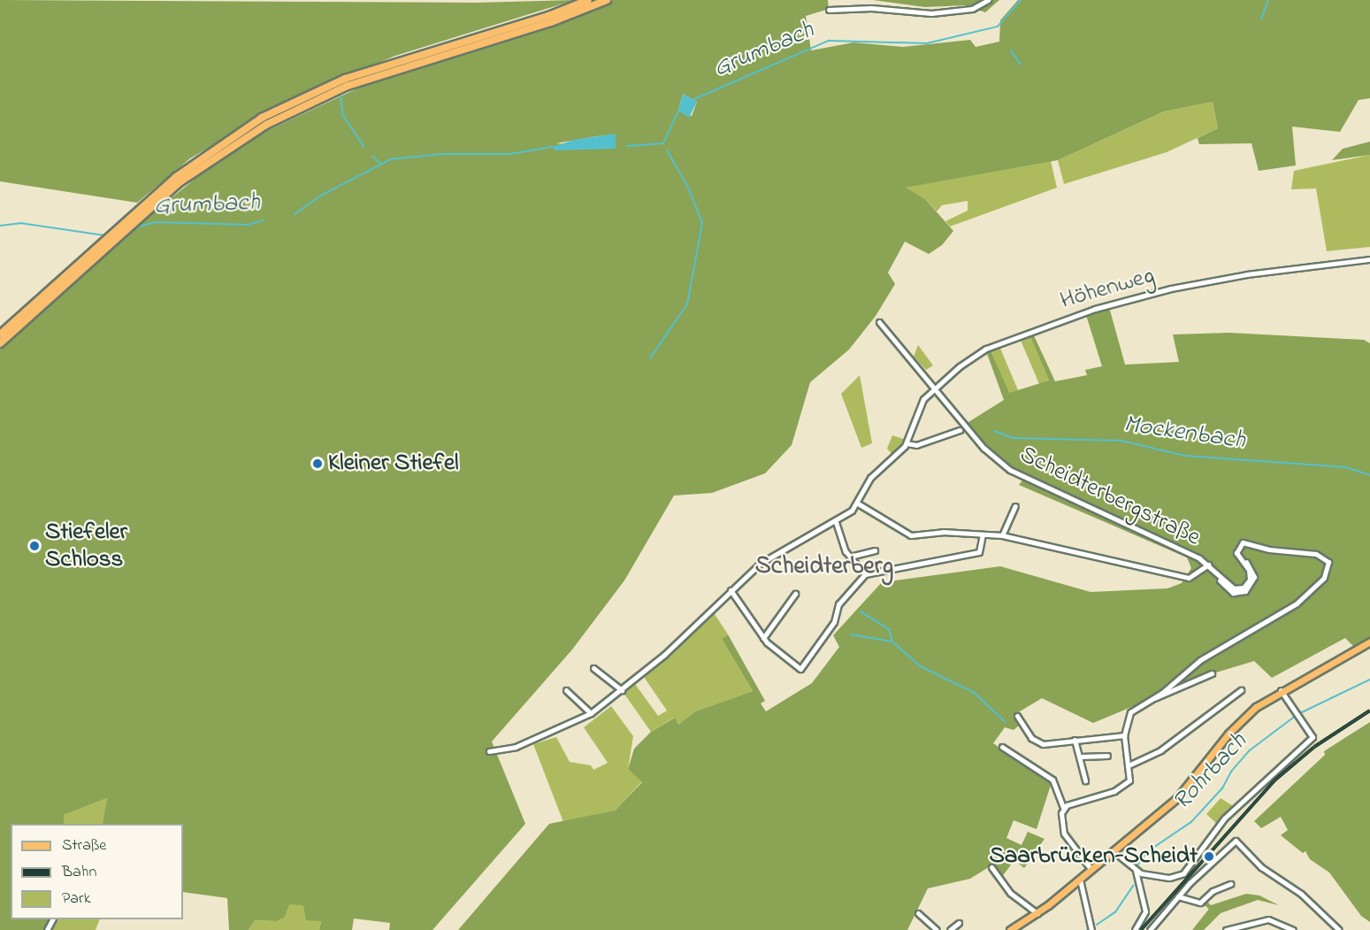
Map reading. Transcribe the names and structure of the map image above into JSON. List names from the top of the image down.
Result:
{
  "streets": {
    "street": ["Höhenweg", "Scheidterbergstraße"]
  },
  "crossings": [
    ["Höhenweg", "Scheidterbergstraße"]
  ],
  "districts": ["Scheidterberg"],
  "water": ["Grumbach", "Mockenbach", "Rohrbach"],
  "places": ["Kleiner Stiefel", "Stiefeler Schloss", "Saarbrücken-Scheidt"],
  "legend": ["Straße", "Bahn", "Park"]
}
